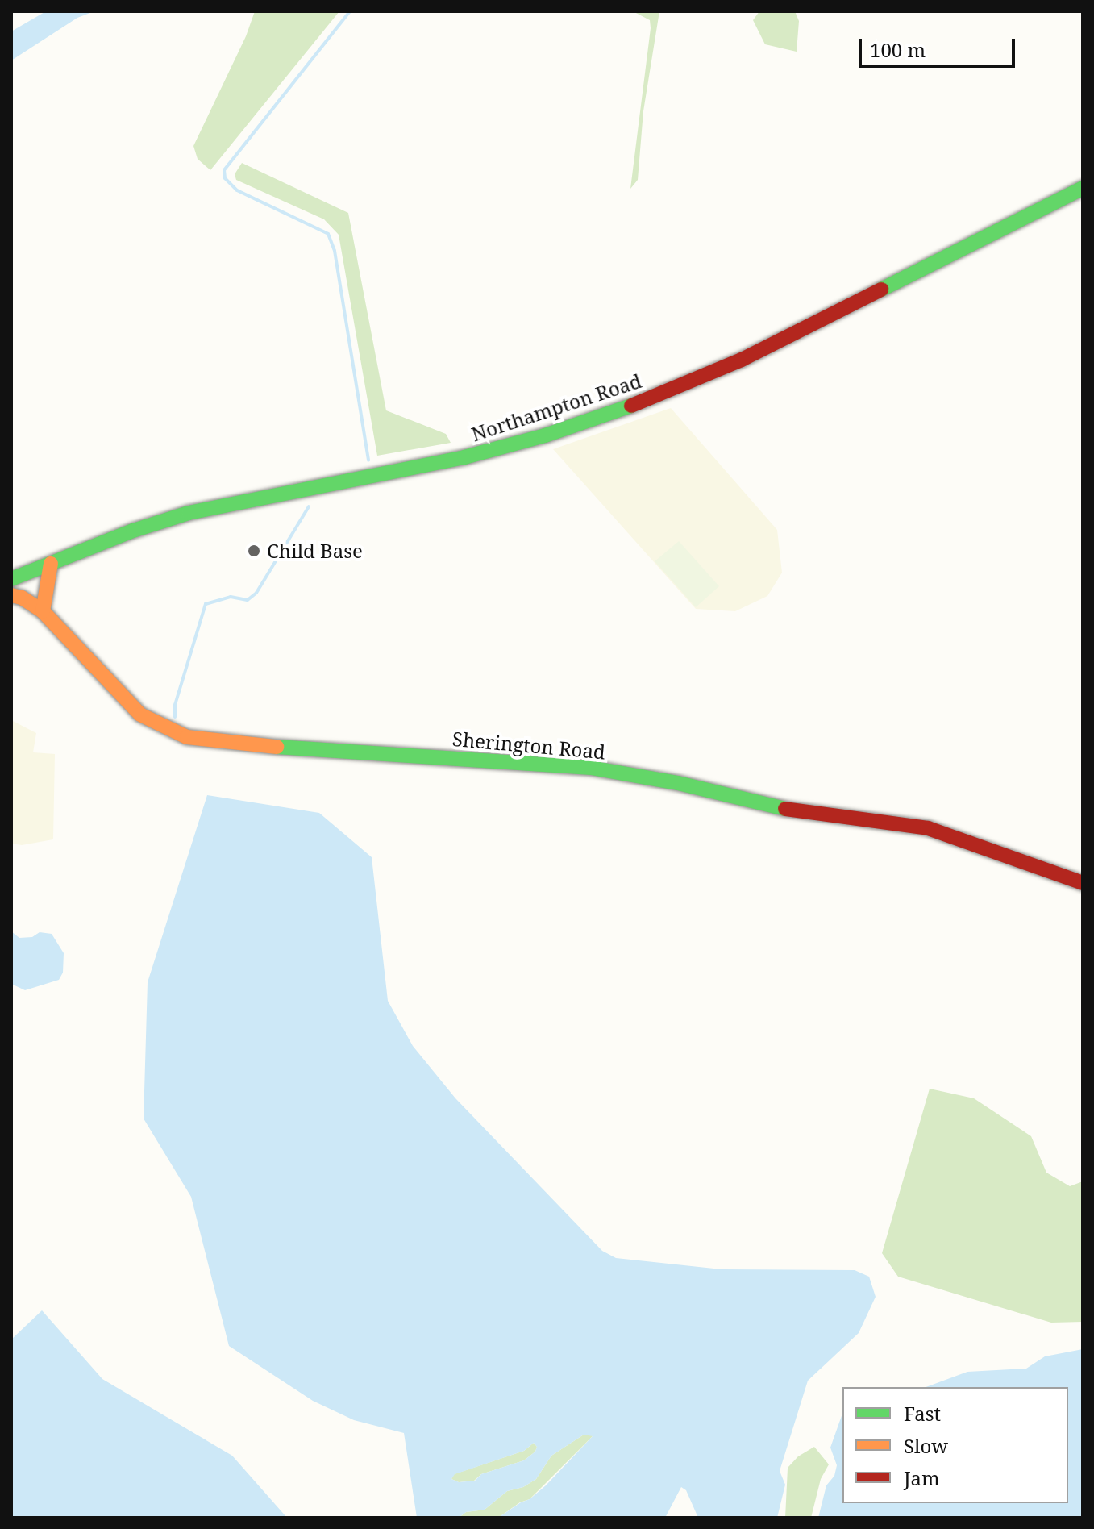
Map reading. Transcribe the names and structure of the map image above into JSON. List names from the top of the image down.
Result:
{
  "streets": {
    "street": ["Northampton Road", "Sherington Road"]
  },
  "places": ["Child Base"],
  "legend": ["Fast", "Slow", "Jam"],
  "scale_bar": "100 m"
}
